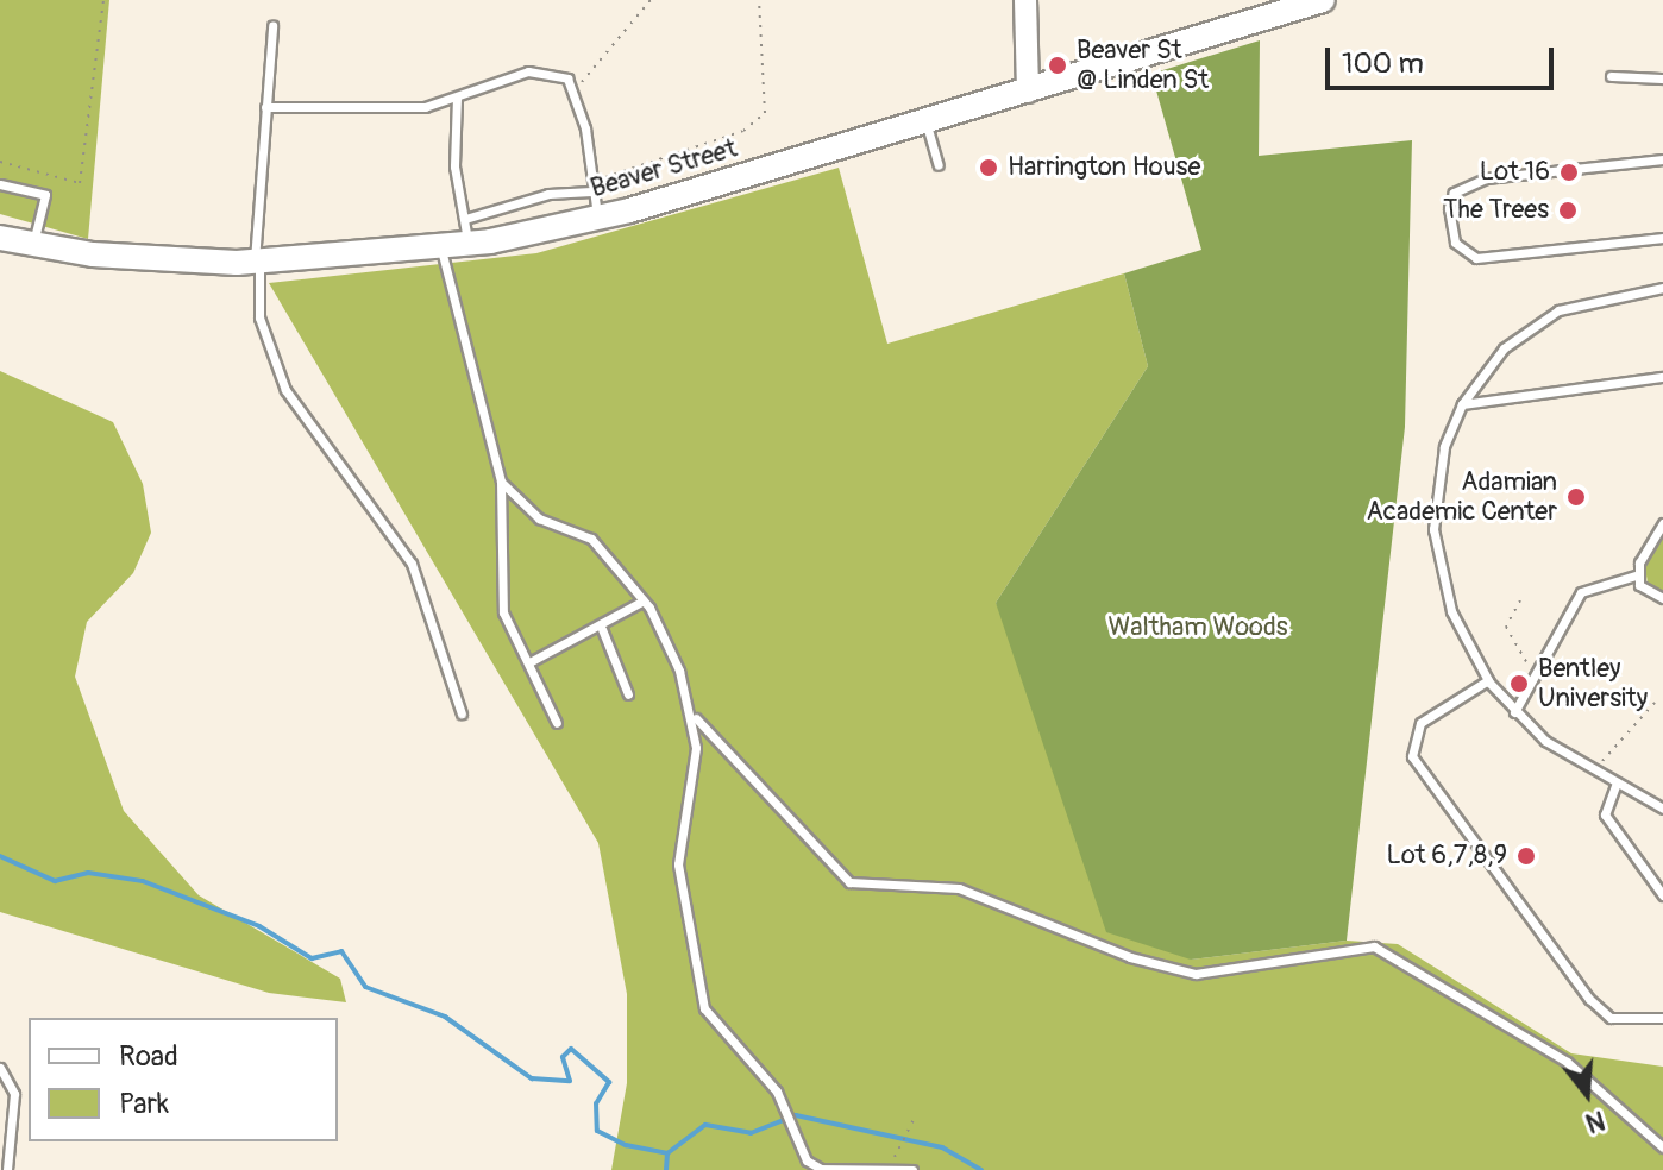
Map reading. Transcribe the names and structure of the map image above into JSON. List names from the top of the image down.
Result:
{
  "streets": {
    "main road": ["Beaver Street"]
  },
  "parks": ["Waltham Woods"],
  "places": [
    "Beaver St @ Linden St",
    "Harrington House",
    "Lot 16",
    "The Trees",
    "Adamian Academic Center",
    "Bentley University",
    "Lot 6,7,8,9"
  ],
  "legend": ["Road", "Park"],
  "scale_bar": "100 m",
  "north": "bottom"
}
